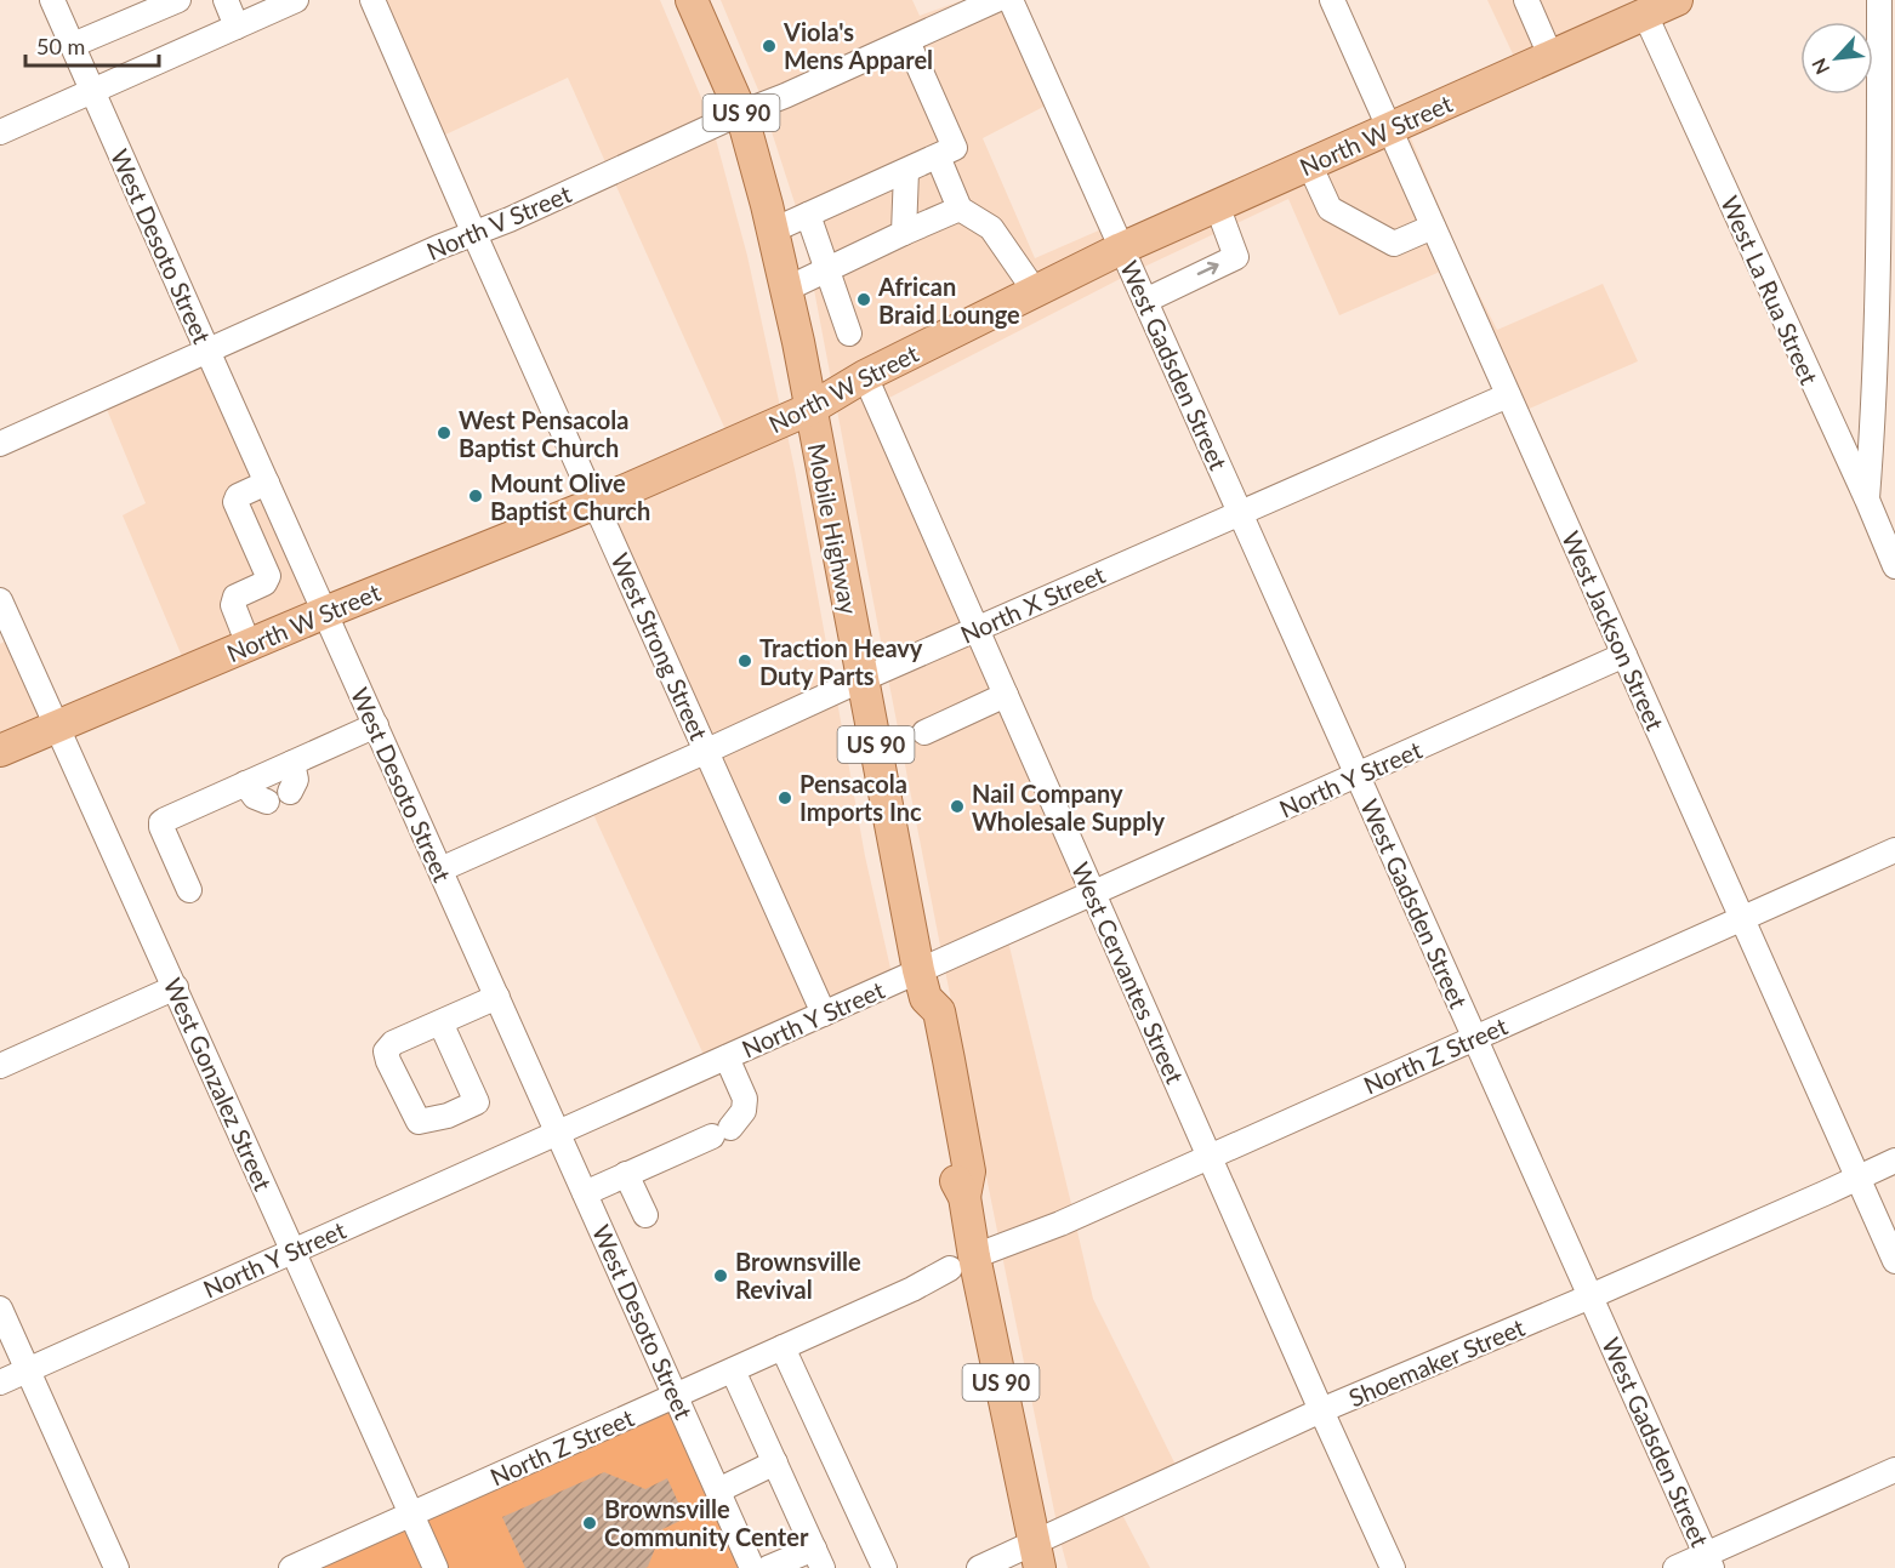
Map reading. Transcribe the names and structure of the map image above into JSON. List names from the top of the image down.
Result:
{
  "streets": {
    "main road": ["US 90", "North W Street", "Mobile Highway"],
    "street": [
      "North V Street",
      "West Desoto Street",
      "West La Rua Street",
      "West Gadsden Street",
      "North X Street",
      "West Jackson Street",
      "West Strong Street",
      "North Y Street",
      "West Cervantes Street",
      "North Z Street",
      "West Gonzalez Street",
      "Shoemaker Street"
    ]
  },
  "crossings": [
    ["US 90", "North V Street"],
    ["US 90", "Mobile Highway"],
    ["North W Street", "West Desoto Street"],
    ["North W Street", "West La Rua Street"],
    ["North W Street", "West Gadsden Street"],
    ["North W Street", "Mobile Highway"],
    ["North W Street", "West Jackson Street"],
    ["North W Street", "West Strong Street"],
    ["North W Street", "West Cervantes Street"],
    ["North W Street", "West Gonzalez Street"],
    ["North V Street", "West Desoto Street"],
    ["North V Street", "West Strong Street"],
    ["West Desoto Street", "North X Street"],
    ["West Desoto Street", "North Y Street"],
    ["West Desoto Street", "North Z Street"],
    ["West Gadsden Street", "North X Street"],
    ["West Gadsden Street", "North Y Street"],
    ["West Gadsden Street", "North Z Street"],
    ["West Gadsden Street", "Shoemaker Street"],
    ["Mobile Highway", "North X Street"],
    ["Mobile Highway", "North Y Street"],
    ["Mobile Highway", "North Z Street"],
    ["Mobile Highway", "Shoemaker Street"],
    ["North X Street", "West Jackson Street"],
    ["North X Street", "West Strong Street"],
    ["North X Street", "West Cervantes Street"],
    ["West Jackson Street", "North Y Street"],
    ["West Jackson Street", "North Z Street"],
    ["West Jackson Street", "Shoemaker Street"],
    ["West Strong Street", "North Y Street"],
    ["North Y Street", "West Cervantes Street"],
    ["North Y Street", "West Gonzalez Street"],
    ["West Cervantes Street", "North Z Street"],
    ["West Cervantes Street", "Shoemaker Street"],
    ["North Z Street", "West Gonzalez Street"]
  ],
  "places": [
    "Viola's Mens Apparel",
    "African Braid Lounge",
    "West Pensacola Baptist Church",
    "Mount Olive Baptist Church",
    "Traction Heavy Duty Parts",
    "Pensacola Imports Inc",
    "Nail Company Wholesale Supply",
    "Brownsville Revival",
    "Brownsville Community Center"
  ],
  "scale_bar": "50 m",
  "north": "bottom left"
}
